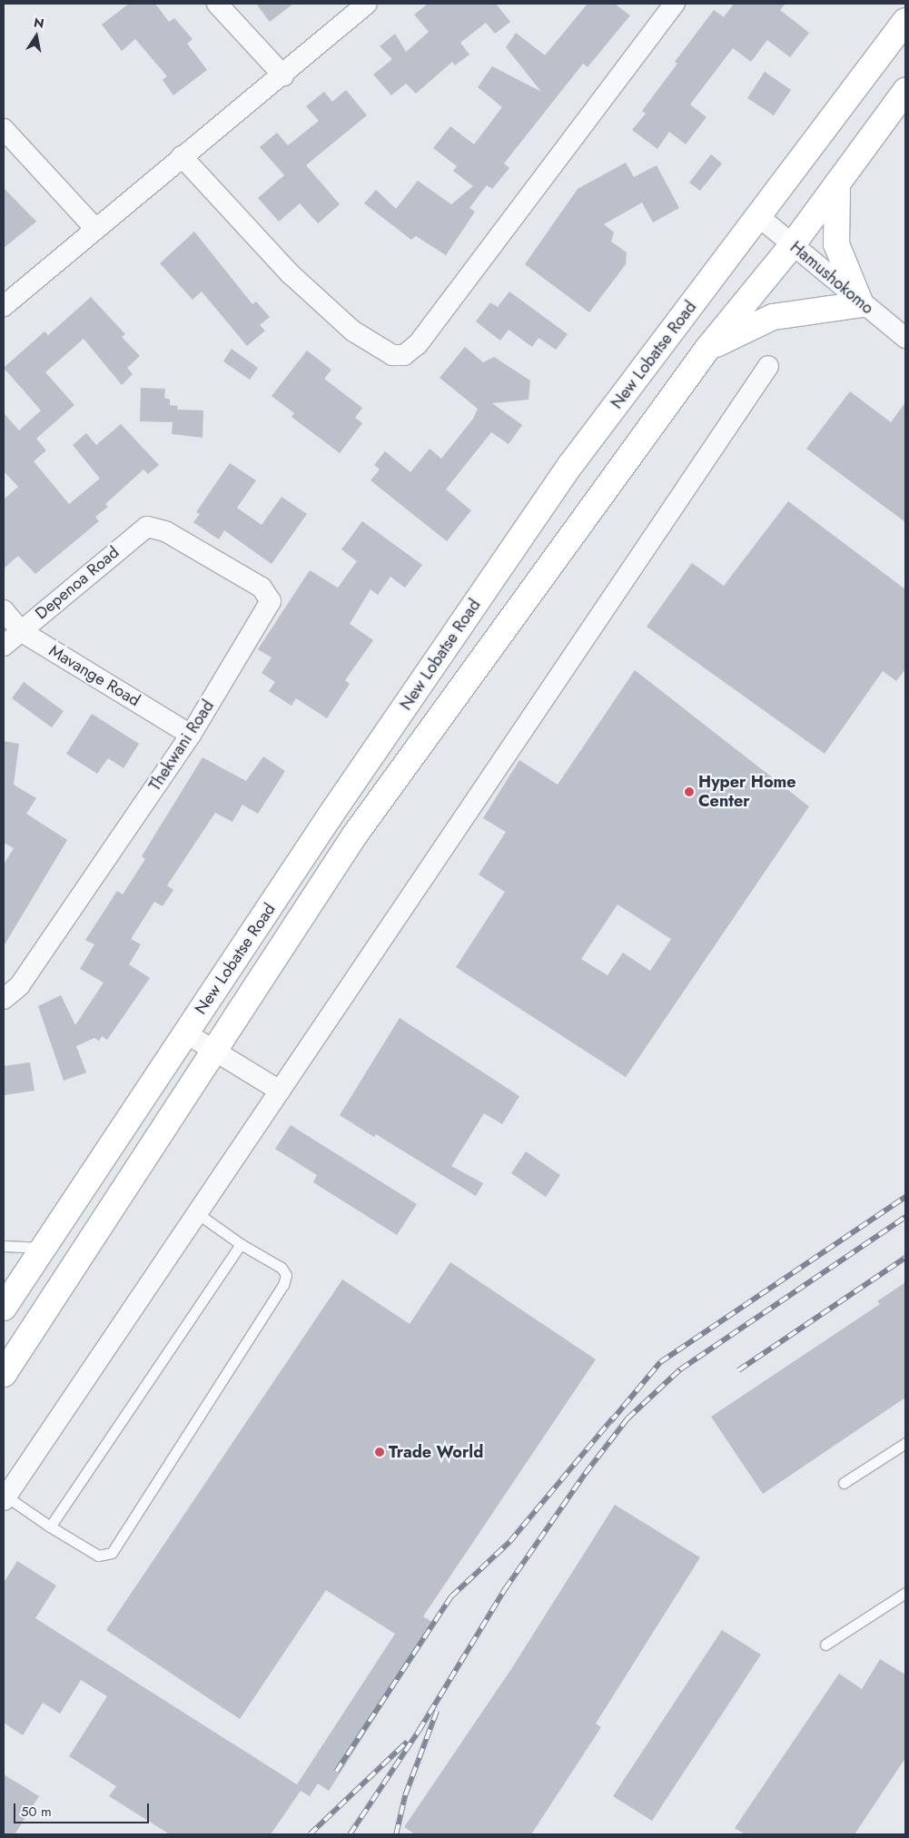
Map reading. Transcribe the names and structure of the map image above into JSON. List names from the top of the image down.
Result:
{
  "streets": {
    "main road": ["New Lobatse Road"],
    "street": [
      "Hamushokomo",
      "Depenoa Road",
      "Mavange Road",
      "Thekwani Road"
    ]
  },
  "crossings": [
    ["Hamushokomo", "New Lobatse Road"],
    ["Depenoa Road", "Mavange Road"],
    ["Depenoa Road", "Thekwani Road"],
    ["Mavange Road", "Thekwani Road"]
  ],
  "places": ["Hyper Home Center", "Trade World"],
  "scale_bar": "50 m",
  "north": "top"
}
